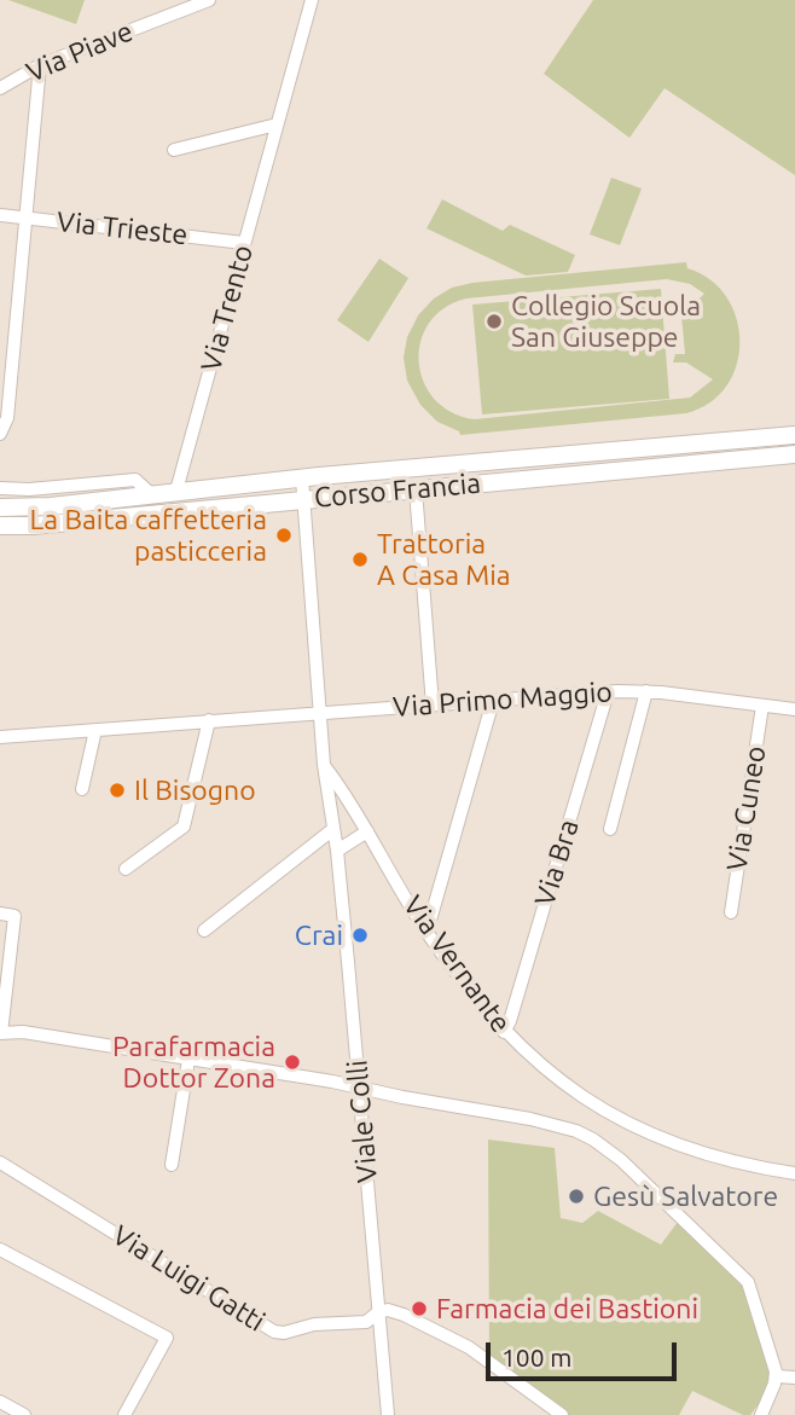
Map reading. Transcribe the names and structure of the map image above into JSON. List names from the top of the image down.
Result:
{
  "streets": {
    "main road": ["Corso Francia"],
    "street": [
      "Via Piave",
      "Via Trieste",
      "Via Trento",
      "Via Primo Maggio",
      "Via Cuneo",
      "Via Bra",
      "Via Vernante",
      "Viale Colli",
      "Via Luigi Gatti"
    ]
  },
  "crossings": [
    ["Via Trieste", "Via Trento"],
    ["Via Trento", "Corso Francia"],
    ["Corso Francia", "Viale Colli"],
    ["Via Primo Maggio", "Via Cuneo"],
    ["Via Primo Maggio", "Via Bra"],
    ["Via Primo Maggio", "Viale Colli"],
    ["Via Bra", "Via Vernante"],
    ["Via Vernante", "Viale Colli"],
    ["Viale Colli", "Via Luigi Gatti"]
  ],
  "places": [
    "Collegio Scuola San Giuseppe",
    "La Baita caffetteria pasticceria",
    "Trattoria A Casa Mia",
    "Il Bisogno",
    "Crai",
    "Parafarmacia Dottor Zona",
    "Gesù Salvatore",
    "Farmacia dei Bastioni"
  ],
  "scale_bar": "100 m"
}
